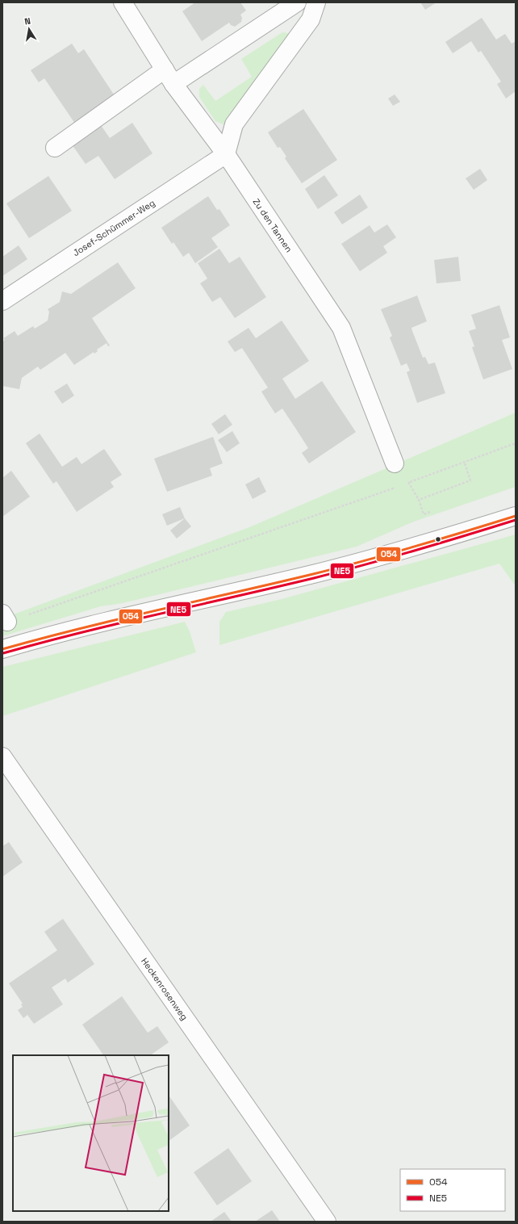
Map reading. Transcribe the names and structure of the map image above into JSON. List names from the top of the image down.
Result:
{
  "streets": {
    "street": ["Zu den Tannen", "Josef-Schümmer-Weg", "Heckenrosenweg"]
  },
  "crossings": [
    ["Zu den Tannen", "Josef-Schümmer-Weg"]
  ],
  "lines": ["transit line 054", "transit line NE5"],
  "legend": ["054", "NE5"],
  "north": "top"
}
